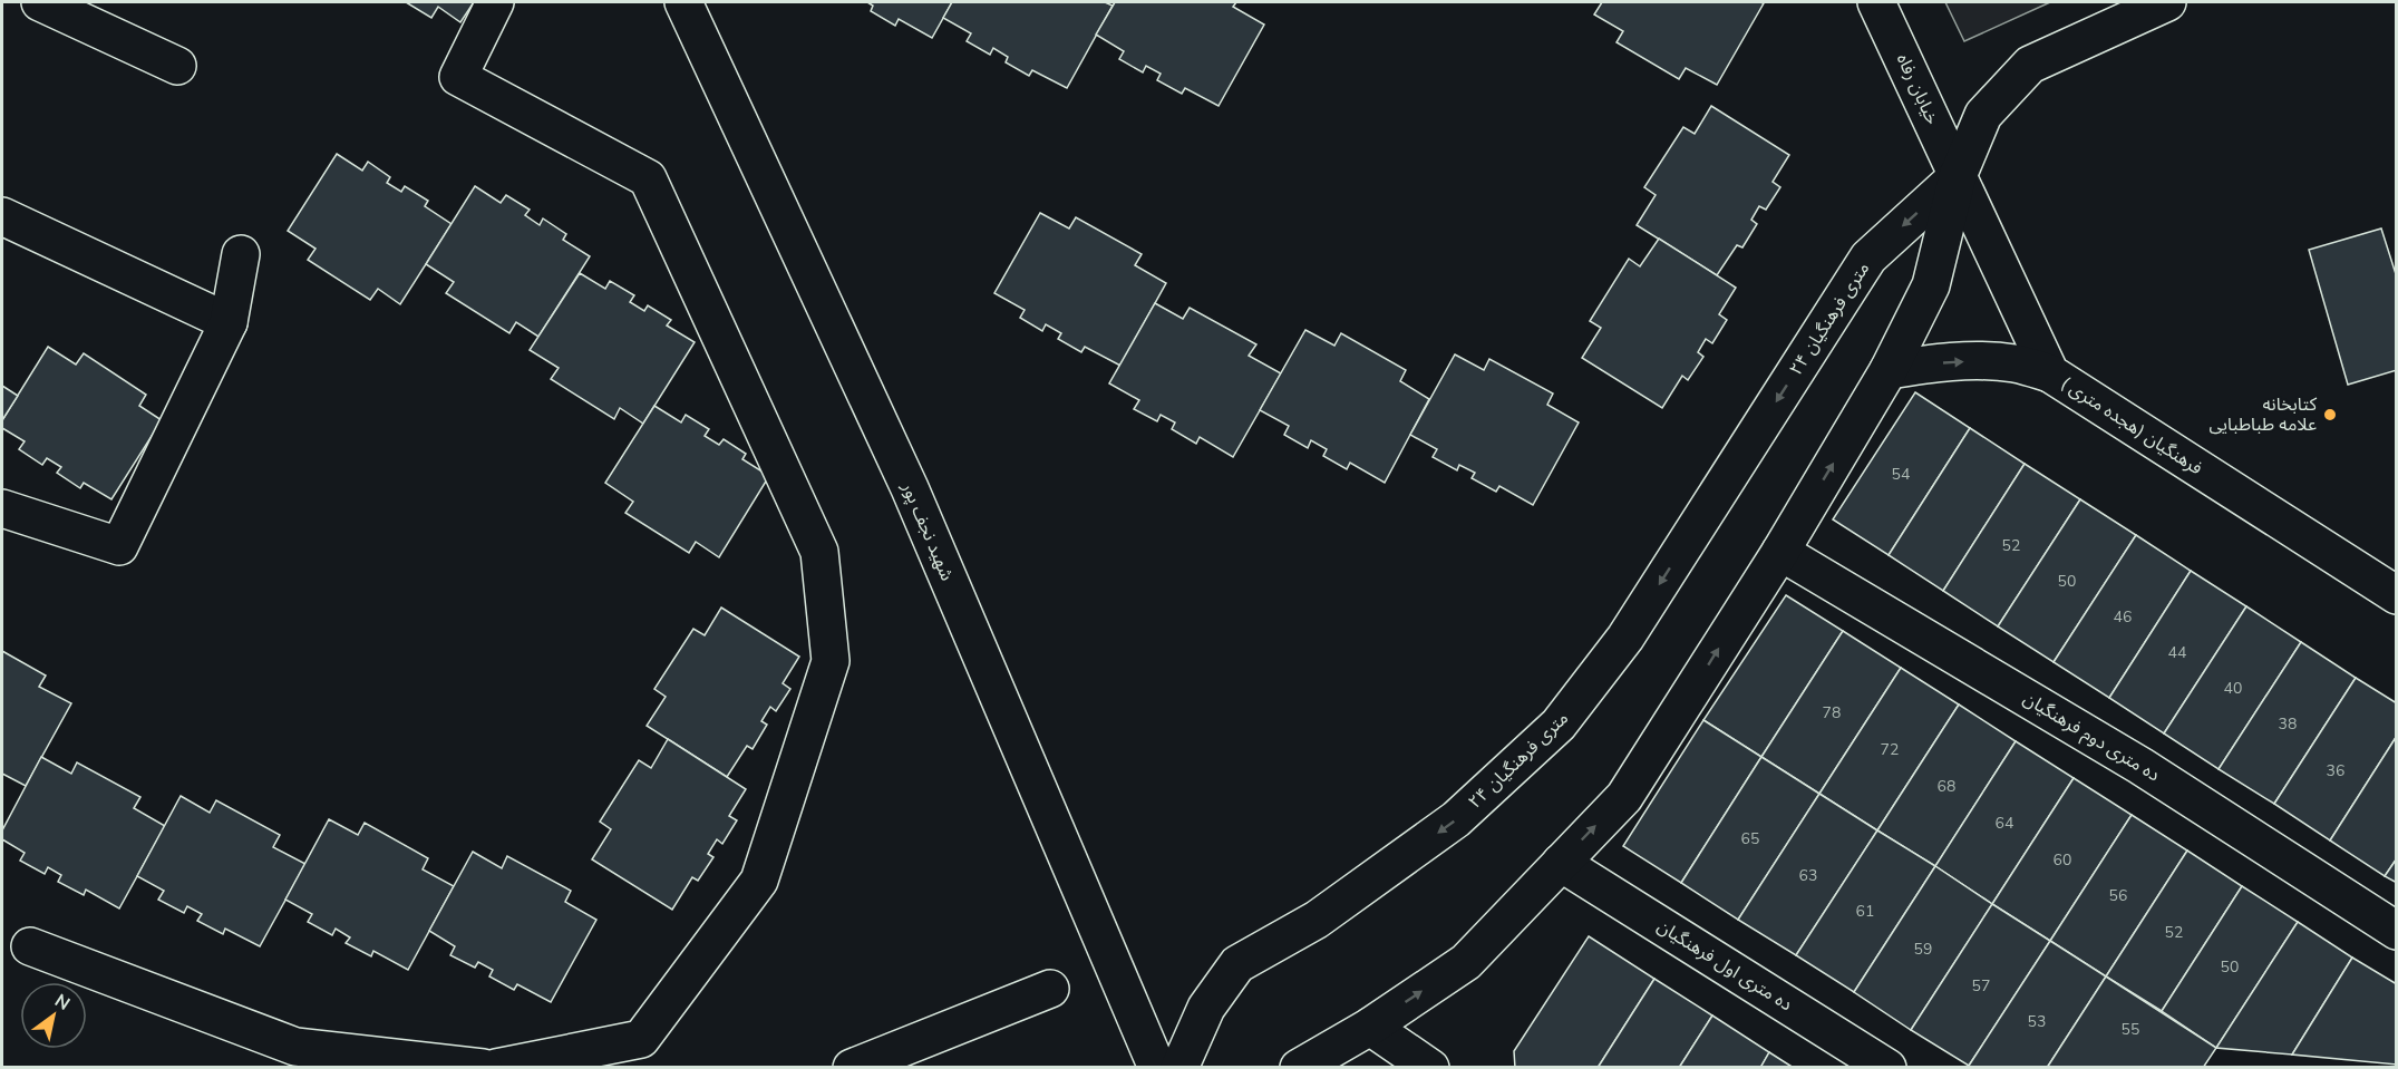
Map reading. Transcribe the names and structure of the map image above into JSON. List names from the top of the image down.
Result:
{
  "streets": {
    "street": [
      "خیابان رفاه",
      "۲۴ متری فرهنگیان",
      "فرهنگیان (هجده متری )",
      "شهید نجف پور",
      "ده متری دوم فرهنگیان",
      "ده متری اول فرهنگیان"
    ]
  },
  "crossings": [
    ["خیابان رفاه", "۲۴ متری فرهنگیان"],
    ["خیابان رفاه", "فرهنگیان (هجده متری )"],
    ["۲۴ متری فرهنگیان", "فرهنگیان (هجده متری )"]
  ],
  "places": ["کتابخانه علامه طباطبایی"],
  "house_numbers": [
    "54",
    "52",
    "50",
    "46",
    "44",
    "40",
    "78",
    "38",
    "72",
    "36",
    "68",
    "64",
    "65",
    "60",
    "63",
    "56",
    "61",
    "52",
    "59",
    "50",
    "57",
    "53",
    "55"
  ],
  "north": "top right"
}
